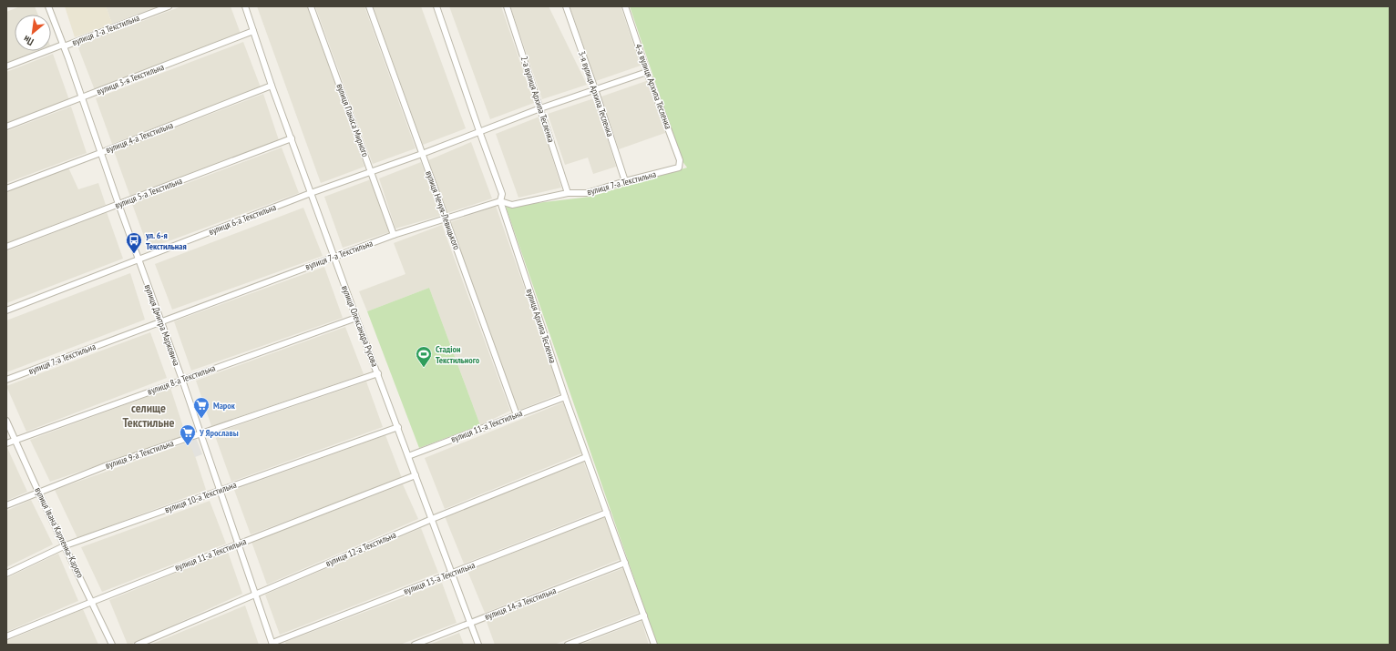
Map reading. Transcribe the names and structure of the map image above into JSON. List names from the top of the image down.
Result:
{
  "streets": {
    "street": [
      "вулиця 2-а Текстильна",
      "вулиця 3-я Текстильна",
      "4-а вулиця Архипа Тесленка",
      "3-я вулиця Архипа Тесленка",
      "2-а вулиця Архипа Тесленка",
      "вулиця Панаса Мирного",
      "вулиця 4-а Текстильна",
      "вулиця 7-а Текстильна",
      "вулиця 5-а Текстильна",
      "вулиця Нечуя-Левицького",
      "вулиця 6-а Текстильна",
      "вулиця Дмитра Марковича",
      "вулиця Олександра Русова",
      "вулиця Архипа Тесленка",
      "вулиця 8-а Текстильна",
      "вулиця 11-а Текстильна",
      "вулиця 9-а Текстильна",
      "вулиця 10-а Текстильна",
      "вулиця Івана Карпенка-Карого",
      "вулиця 12-а Текстильна",
      "вулиця 13-а Текстильна",
      "вулиця 14-а Текстильна"
    ]
  },
  "crossings": [
    ["вулиця 2-а Текстильна", "вулиця Дмитра Марковича"],
    ["вулиця 3-я Текстильна", "вулиця Дмитра Марковича"],
    ["вулиця 3-я Текстильна", "вулиця Олександра Русова"],
    ["4-а вулиця Архипа Тесленка", "вулиця 7-а Текстильна"],
    ["4-а вулиця Архипа Тесленка", "вулиця 6-а Текстильна"],
    ["3-я вулиця Архипа Тесленка", "вулиця 7-а Текстильна"],
    ["3-я вулиця Архипа Тесленка", "вулиця 6-а Текстильна"],
    ["2-а вулиця Архипа Тесленка", "вулиця 7-а Текстильна"],
    ["2-а вулиця Архипа Тесленка", "вулиця 6-а Текстильна"],
    ["вулиця Панаса Мирного", "вулиця 7-а Текстильна"],
    ["вулиця Панаса Мирного", "вулиця 6-а Текстильна"],
    ["вулиця 4-а Текстильна", "вулиця Дмитра Марковича"],
    ["вулиця 4-а Текстильна", "вулиця Олександра Русова"],
    ["вулиця 7-а Текстильна", "вулиця Нечуя-Левицького"],
    ["вулиця 7-а Текстильна", "вулиця Дмитра Марковича"],
    ["вулиця 7-а Текстильна", "вулиця Олександра Русова"],
    ["вулиця 7-а Текстильна", "вулиця Архипа Тесленка"],
    ["вулиця 5-а Текстильна", "вулиця Дмитра Марковича"],
    ["вулиця 5-а Текстильна", "вулиця Олександра Русова"],
    ["вулиця Нечуя-Левицького", "вулиця 6-а Текстильна"],
    ["вулиця Нечуя-Левицького", "вулиця 11-а Текстильна"],
    ["вулиця 6-а Текстильна", "вулиця Дмитра Марковича"],
    ["вулиця 6-а Текстильна", "вулиця Олександра Русова"],
    ["вулиця 6-а Текстильна", "вулиця Архипа Тесленка"],
    ["вулиця Дмитра Марковича", "вулиця 8-а Текстильна"],
    ["вулиця Дмитра Марковича", "вулиця 11-а Текстильна"],
    ["вулиця Дмитра Марковича", "вулиця 9-а Текстильна"],
    ["вулиця Дмитра Марковича", "вулиця 10-а Текстильна"],
    ["вулиця Дмитра Марковича", "вулиця 12-а Текстильна"],
    ["вулиця Дмитра Марковича", "вулиця 13-а Текстильна"],
    ["вулиця Олександра Русова", "вулиця 8-а Текстильна"],
    ["вулиця Олександра Русова", "вулиця 11-а Текстильна"],
    ["вулиця Олександра Русова", "вулиця 9-а Текстильна"],
    ["вулиця Олександра Русова", "вулиця 10-а Текстильна"],
    ["вулиця Олександра Русова", "вулиця 12-а Текстильна"],
    ["вулиця Олександра Русова", "вулиця 13-а Текстильна"],
    ["вулиця Олександра Русова", "вулиця 14-а Текстильна"],
    ["вулиця Архипа Тесленка", "вулиця 11-а Текстильна"],
    ["вулиця Архипа Тесленка", "вулиця 12-а Текстильна"],
    ["вулиця Архипа Тесленка", "вулиця 13-а Текстильна"],
    ["вулиця Архипа Тесленка", "вулиця 14-а Текстильна"],
    ["вулиця 8-а Текстильна", "вулиця Івана Карпенка-Карого"],
    ["вулиця 11-а Текстильна", "вулиця Івана Карпенка-Карого"],
    ["вулиця 9-а Текстильна", "вулиця Івана Карпенка-Карого"],
    ["вулиця 10-а Текстильна", "вулиця Івана Карпенка-Карого"]
  ],
  "districts": ["селище Текстильне"],
  "places": {
    "bus stop": ["ул. 6-я Текстильная"],
    "sports": ["Стадіон Текстильного"],
    "supermarket": ["Марок", "У Ярославы"]
  },
  "north": "bottom left"
}
